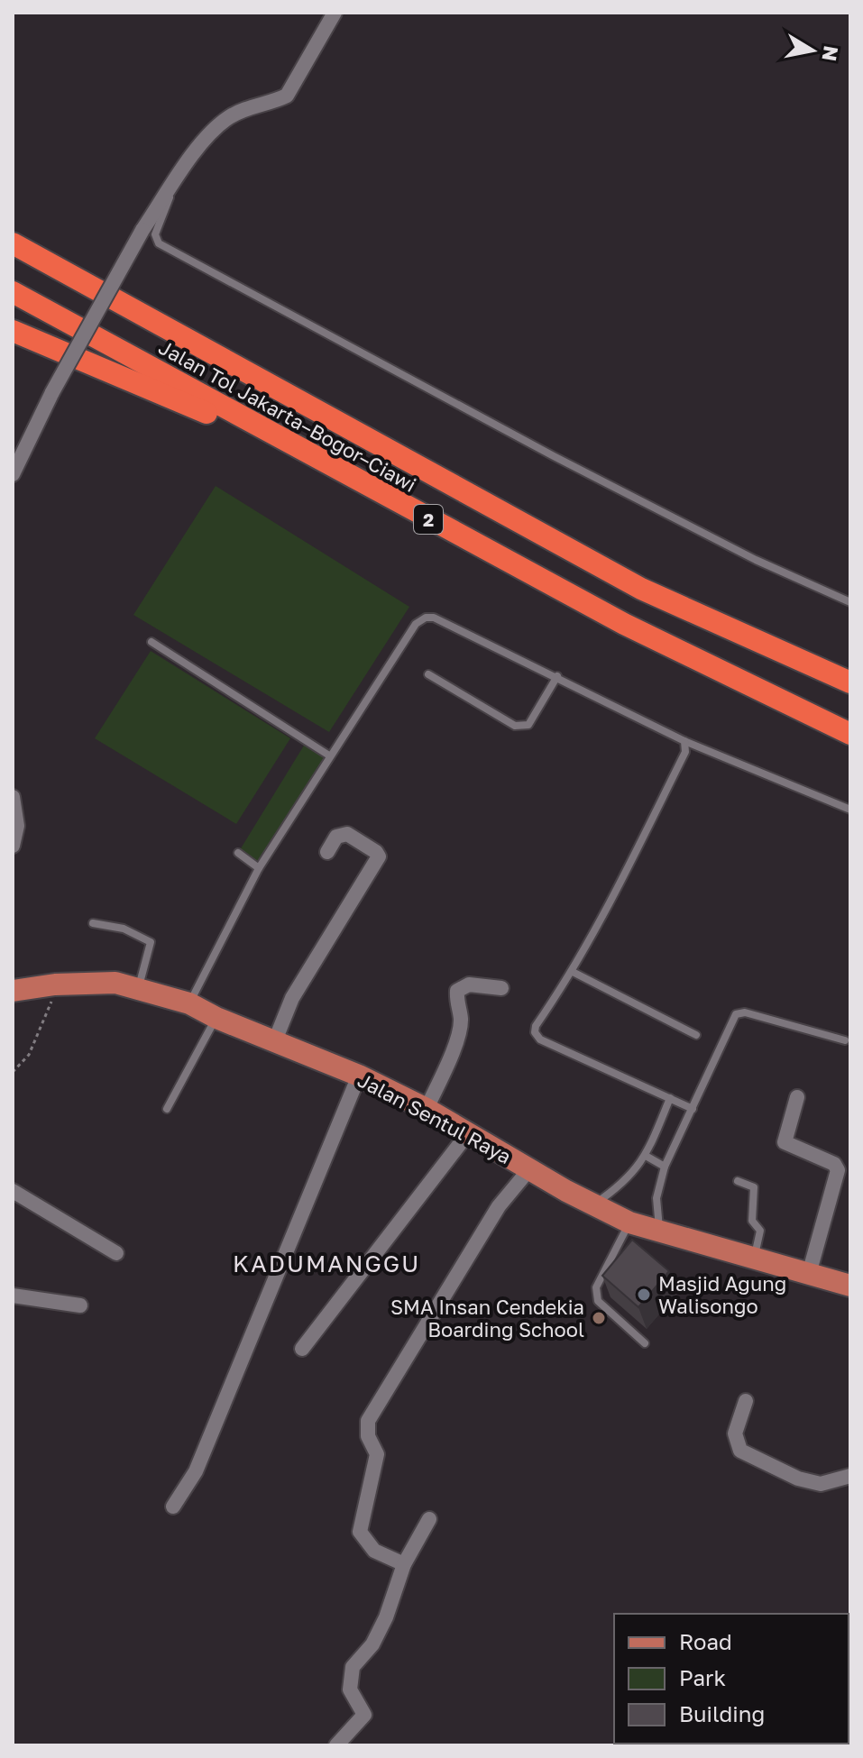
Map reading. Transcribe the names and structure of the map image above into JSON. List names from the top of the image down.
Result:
{
  "streets": {
    "highway": ["Jalan Tol Jakarta–Bogor–Ciawi", "2"],
    "main road": ["Jalan Sentul Raya"]
  },
  "districts": ["KADUMANGGU"],
  "places": ["Masjid Agung Walisongo", "SMA Insan Cendekia Boarding School"],
  "legend": ["Road", "Park", "Building"],
  "north": "right"
}
